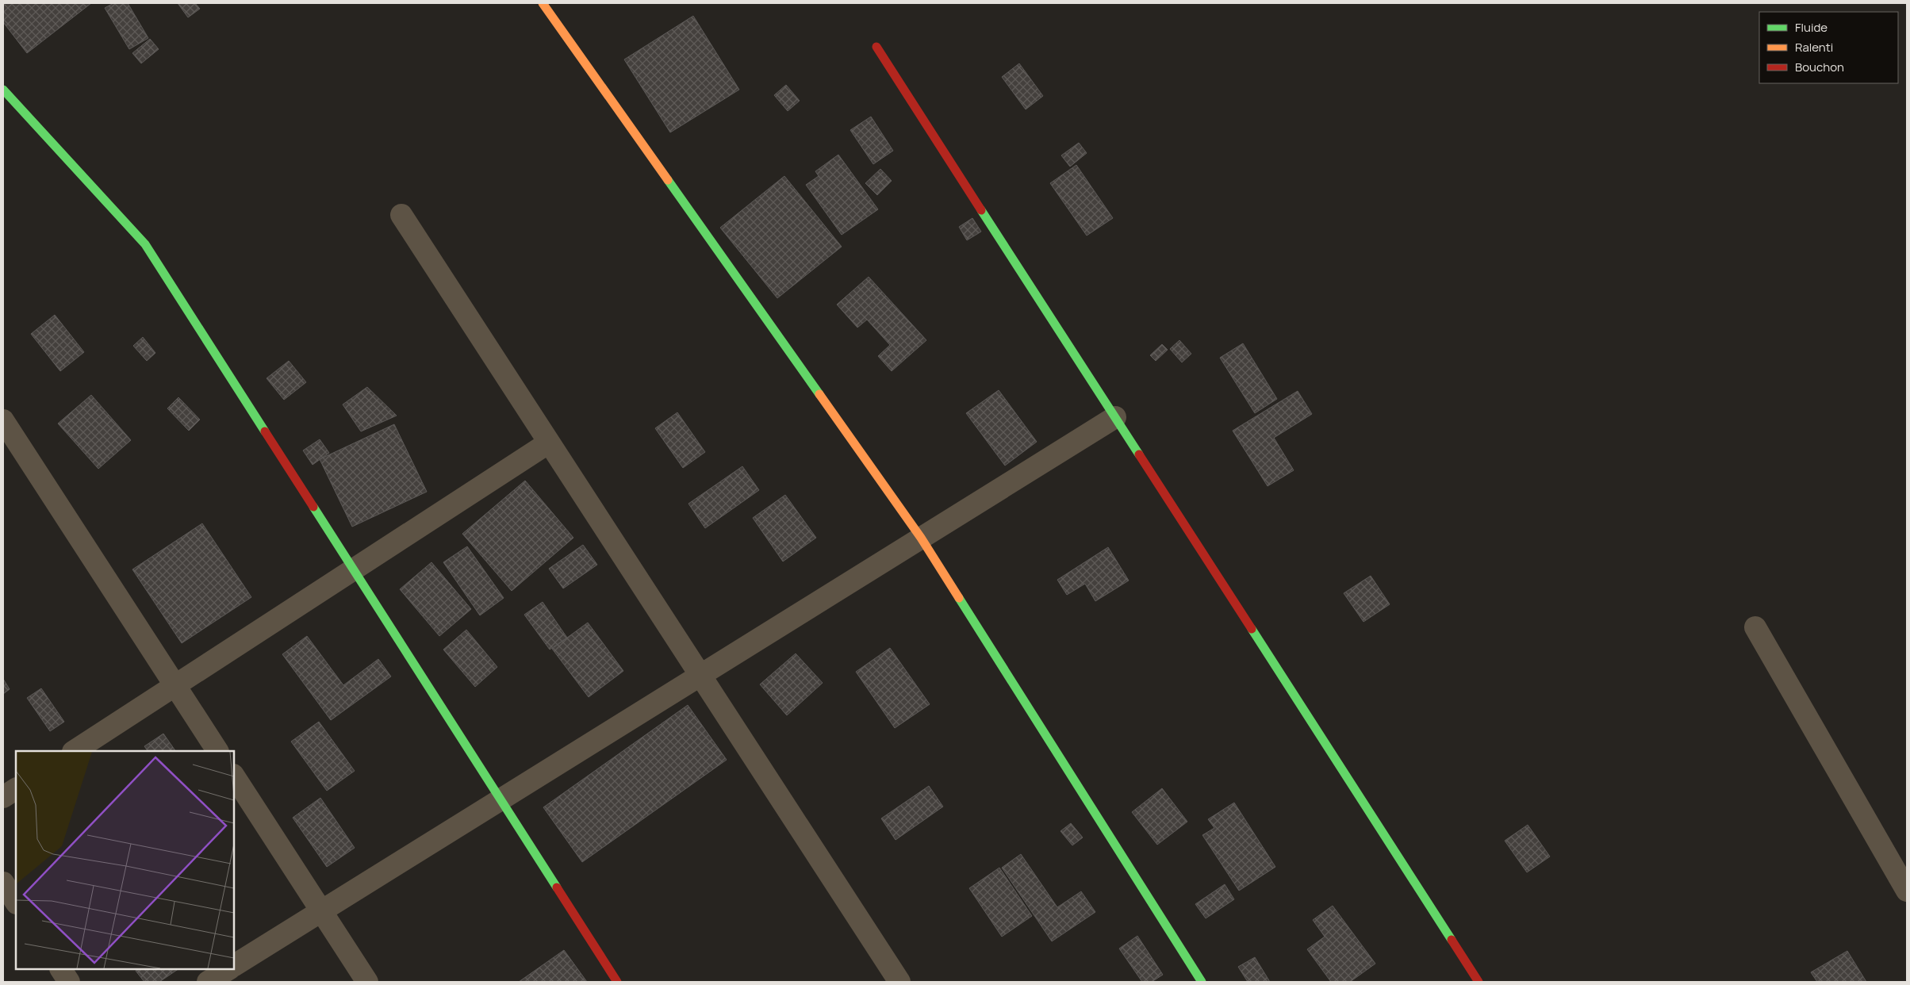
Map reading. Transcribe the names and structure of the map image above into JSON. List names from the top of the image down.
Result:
{
  "legend": ["Fluide", "Ralenti", "Bouchon"]
}
